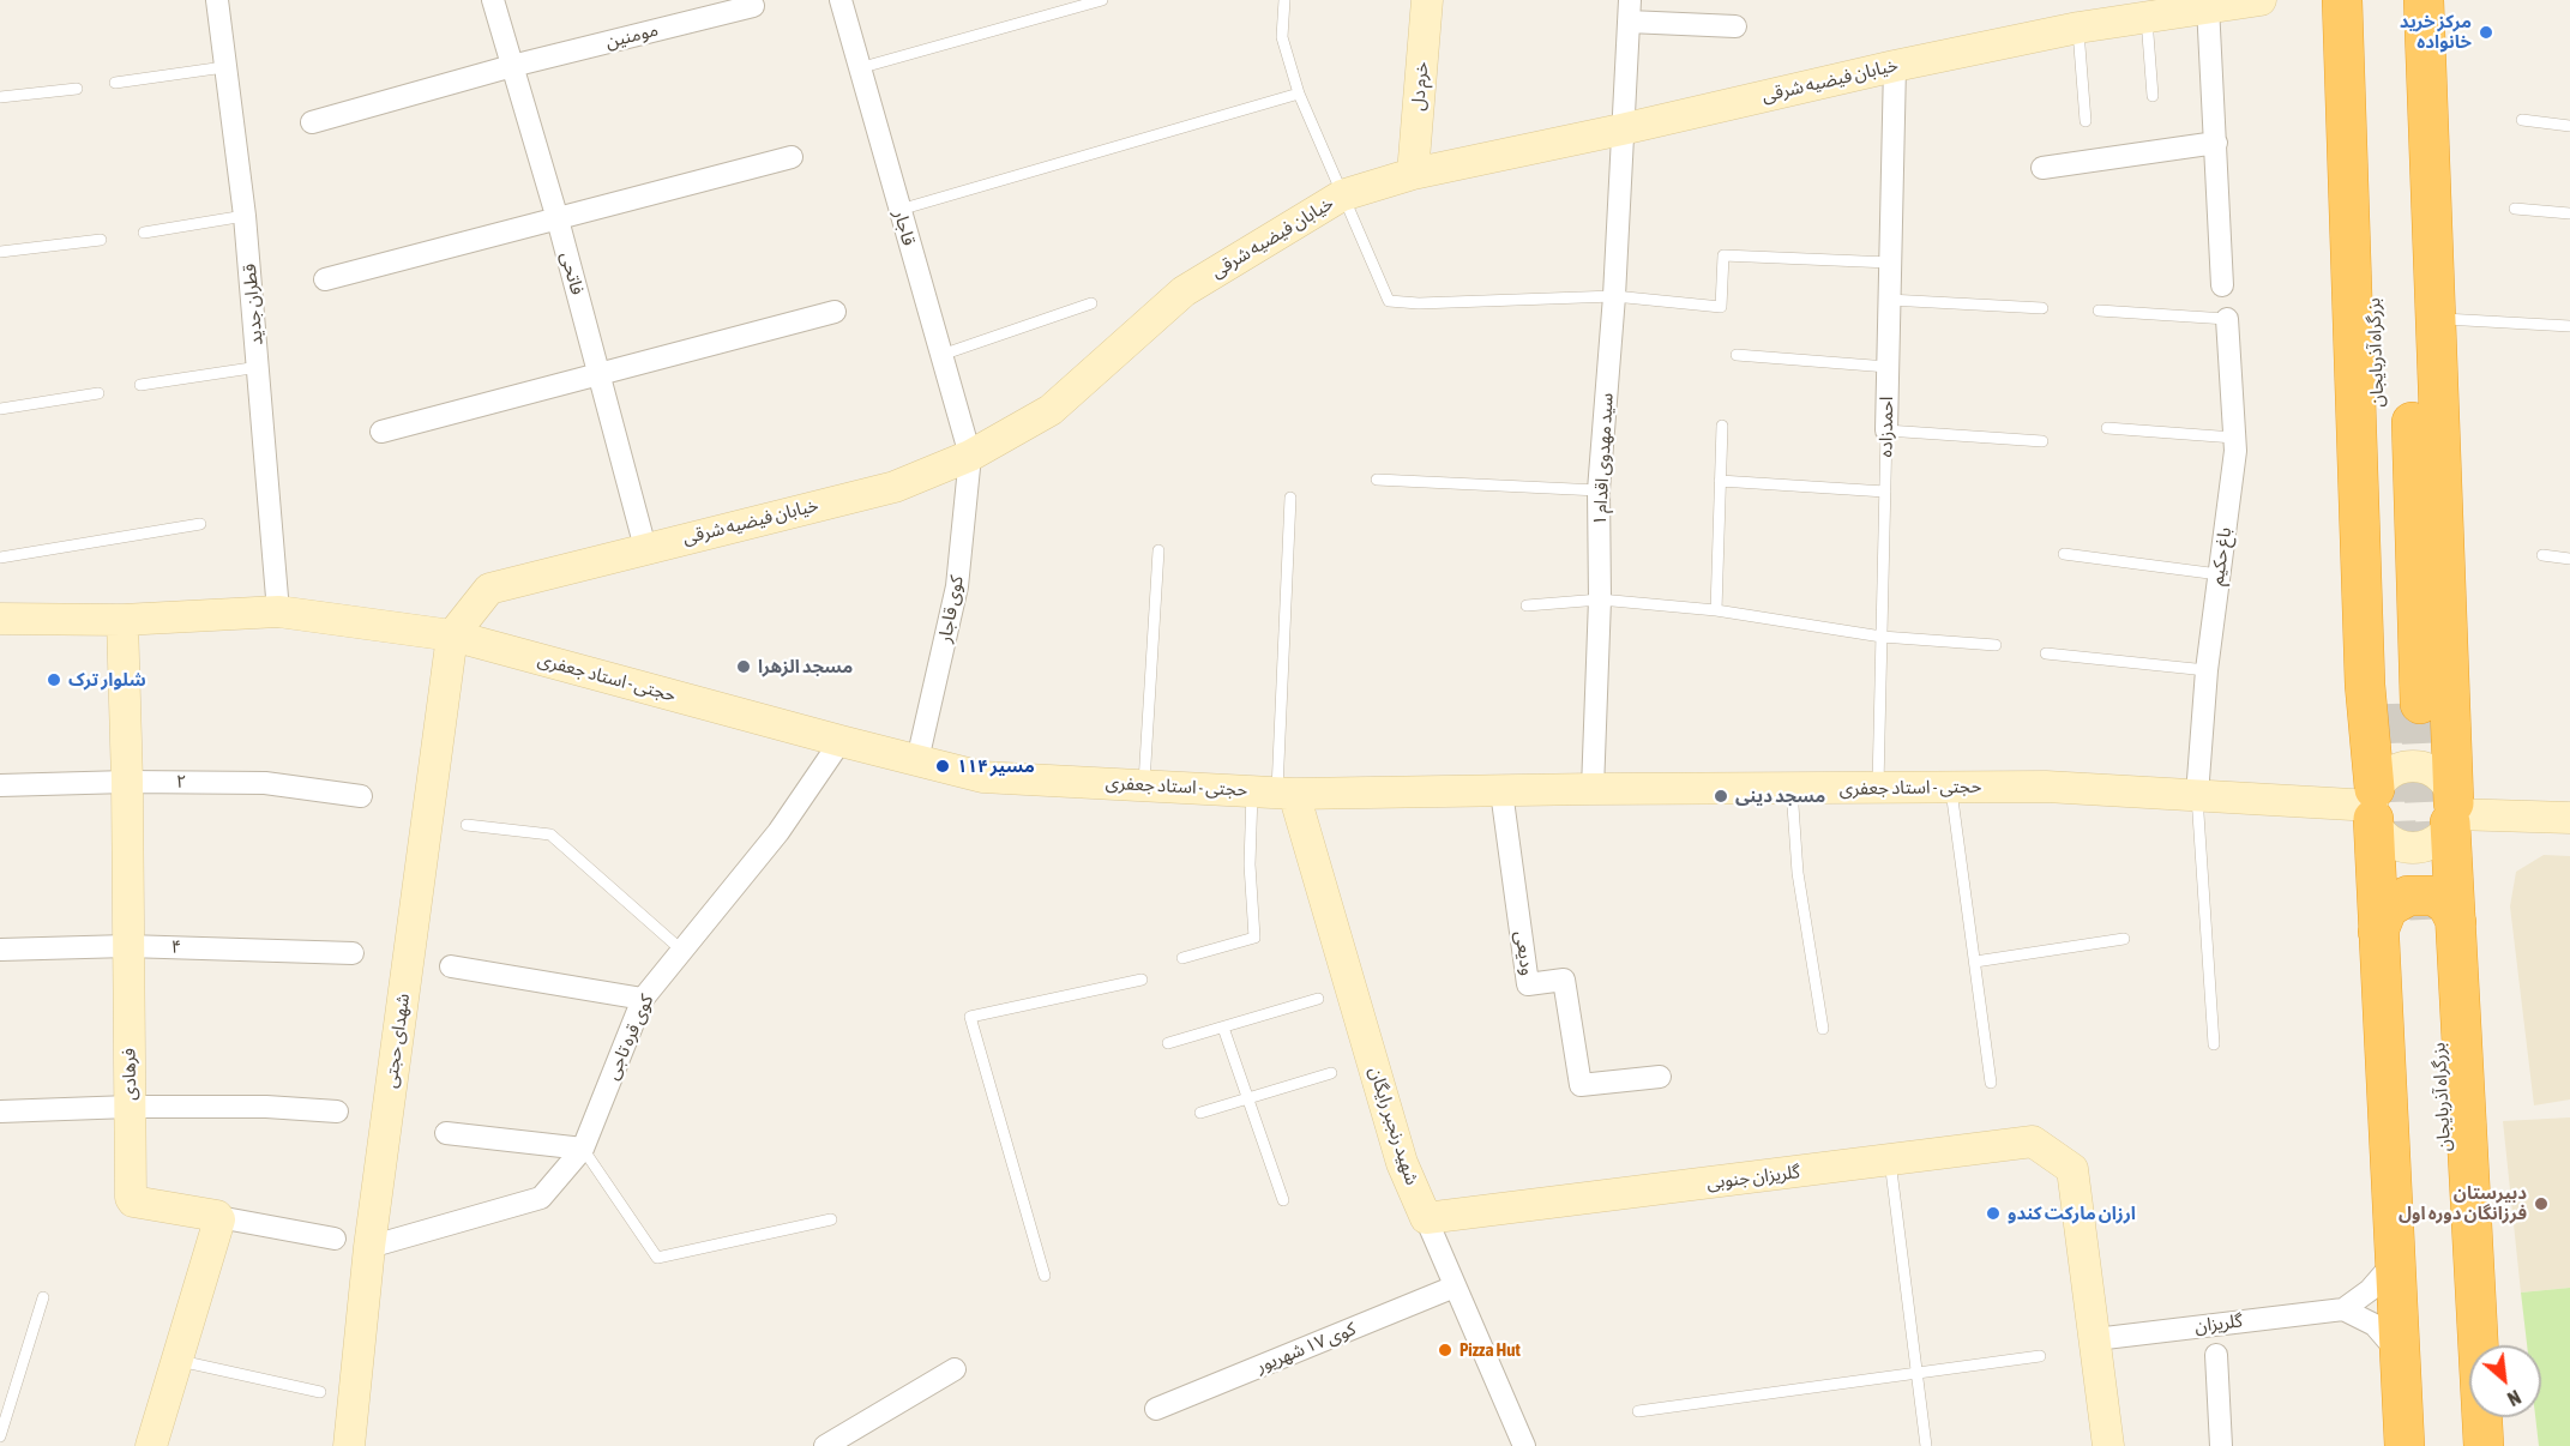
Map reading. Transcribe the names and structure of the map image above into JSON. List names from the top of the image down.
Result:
{
  "streets": {
    "highway": ["بزرگراه آذربایجان"],
    "street": [
      "مومنین",
      "خیابان فیضیه شرقی",
      "خرم دل",
      "قاجار",
      "فاتحی",
      "قطران جدید",
      "احمدزاده",
      "سید مهدوی اقدام ۱",
      "باغ حکیم",
      "کوی قاجار",
      "حجتی - استاد جعفری",
      "۲",
      "۴",
      "ودیعی",
      "کوی قره تاجی",
      "شهدای حجتی",
      "فرهادی",
      "شهید رنجبر رایگان",
      "گلریزان جنوبی",
      "گلریزان",
      "کوی ۱۷ شهریور"
    ]
  },
  "crossings": [
    ["مومنین", "فاتحی"],
    ["خیابان فیضیه شرقی", "خرم دل"],
    ["خیابان فیضیه شرقی", "قاجار"],
    ["خیابان فیضیه شرقی", "فاتحی"],
    ["خیابان فیضیه شرقی", "احمدزاده"],
    ["خیابان فیضیه شرقی", "سید مهدوی اقدام ۱"],
    ["خیابان فیضیه شرقی", "کوی قاجار"],
    ["خیابان فیضیه شرقی", "حجتی - استاد جعفری"],
    ["خیابان فیضیه شرقی", "شهدای حجتی"],
    ["قاجار", "کوی قاجار"],
    ["قطران جدید", "حجتی - استاد جعفری"],
    ["احمدزاده", "حجتی - استاد جعفری"],
    ["سید مهدوی اقدام ۱", "حجتی - استاد جعفری"],
    ["باغ حکیم", "حجتی - استاد جعفری"],
    ["کوی قاجار", "حجتی - استاد جعفری"],
    ["حجتی - استاد جعفری", "ودیعی"],
    ["حجتی - استاد جعفری", "کوی قره تاجی"],
    ["حجتی - استاد جعفری", "شهدای حجتی"],
    ["حجتی - استاد جعفری", "فرهادی"],
    ["حجتی - استاد جعفری", "شهید رنجبر رایگان"],
    ["۲", "فرهادی"],
    ["۴", "فرهادی"],
    ["کوی قره تاجی", "شهدای حجتی"],
    ["شهید رنجبر رایگان", "گلریزان جنوبی"],
    ["شهید رنجبر رایگان", "کوی ۱۷ شهریور"],
    ["گلریزان جنوبی", "گلریزان"]
  ],
  "places": [
    "مرکز خرید خانواده",
    "مسجد الزهرا",
    "شلوار ترک",
    "مسیر ۱۱۴",
    "مسجد دینی",
    "دبیرستان فرزانگان دوره اول",
    "ارزان مارکت کندو",
    "Pizza Hut"
  ],
  "north": "bottom right"
}
